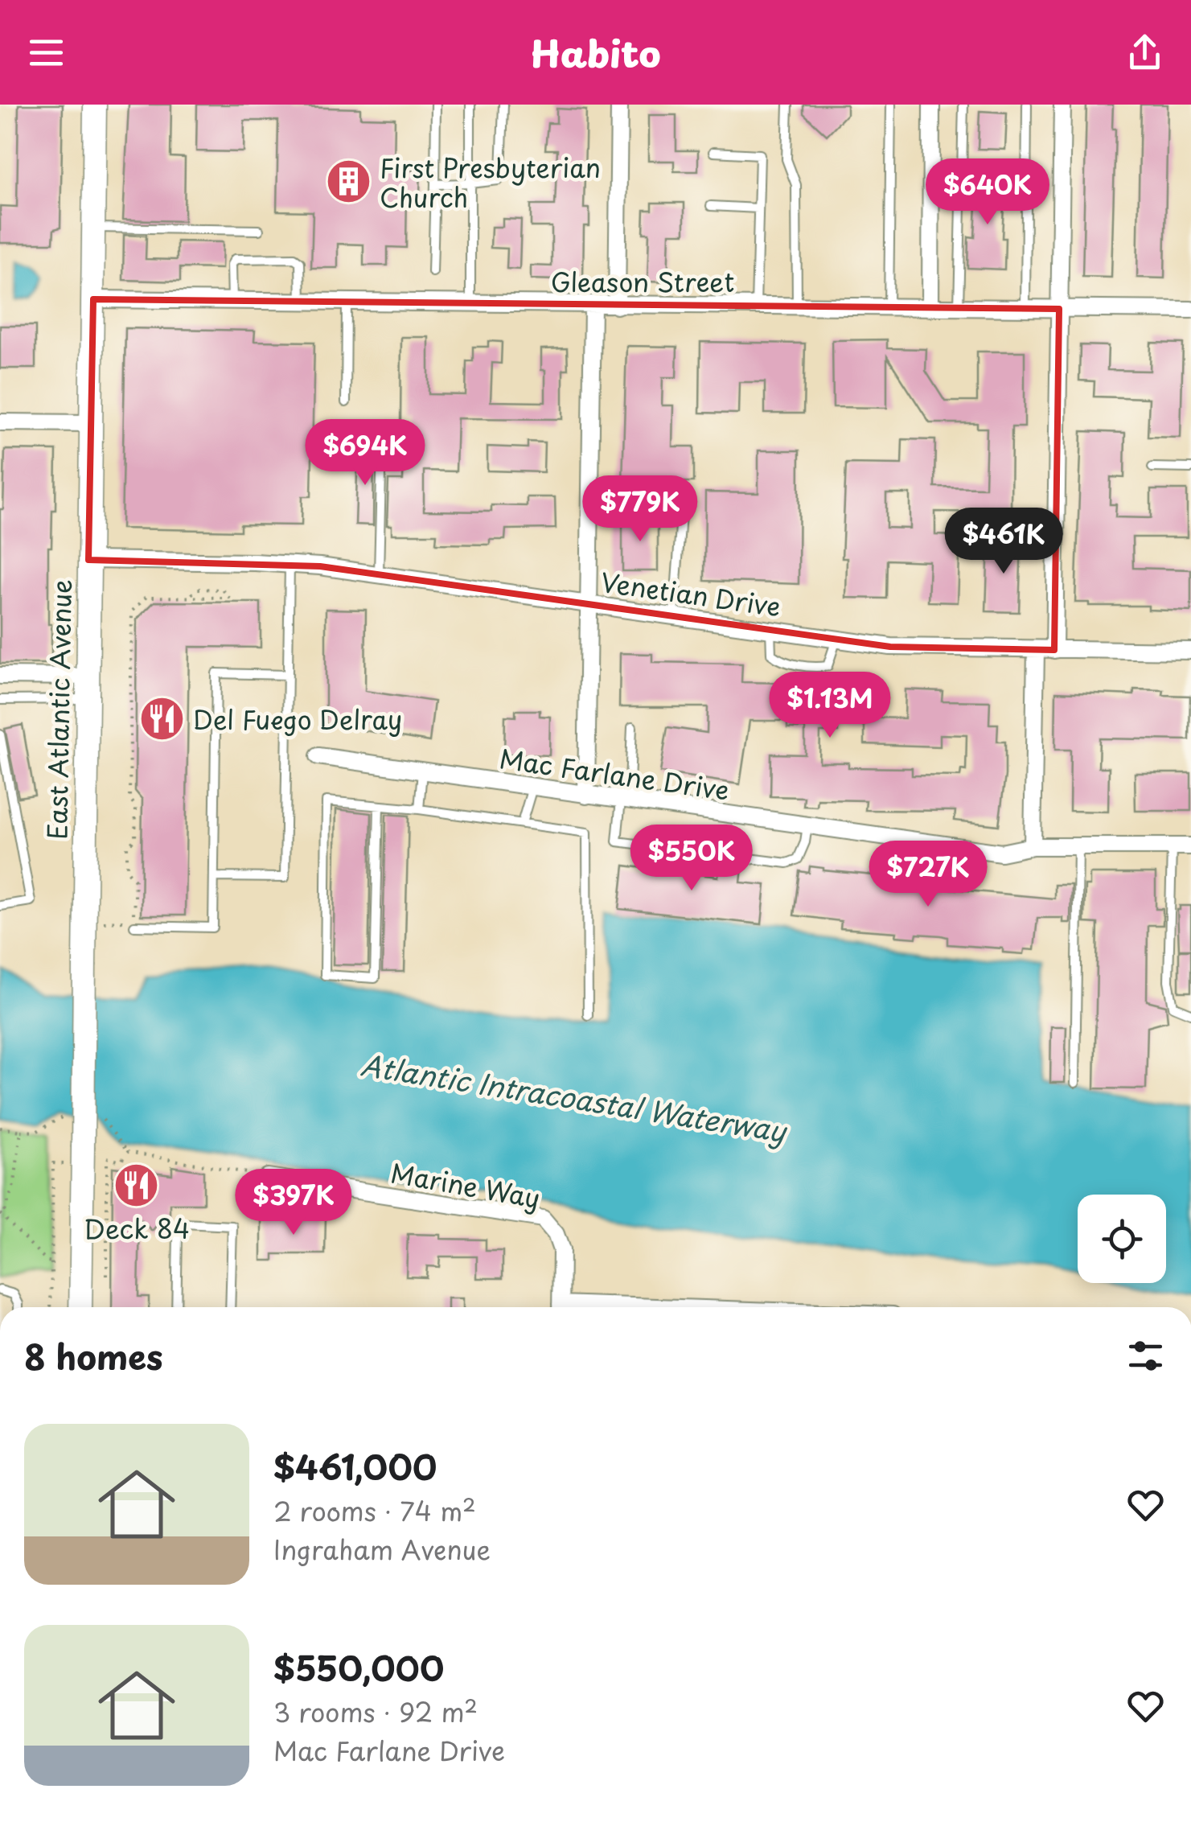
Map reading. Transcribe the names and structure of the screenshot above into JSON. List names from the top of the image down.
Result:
{
  "streets": {
    "main road": ["East Atlantic Avenue"],
    "street": [
      "Gleason Street",
      "Venetian Drive",
      "Mac Farlane Drive",
      "Marine Way"
    ]
  },
  "crossings": [
    ["Gleason Street", "East Atlantic Avenue"],
    ["Venetian Drive", "East Atlantic Avenue"]
  ],
  "water": ["Atlantic Intracoastal Waterway"],
  "places": {
    "building": ["First Presbyterian Church"],
    "restaurant": ["Del Fuego Delray", "Deck 84"]
  },
  "page": {
    "header": "Habito",
    "price": [
      "$640K",
      "$694K",
      "$779K",
      "$461K",
      "$1.13M",
      "$550K",
      "$727K",
      "$397K"
    ],
    "heading": "8 homes",
    "list": [
      {
        "name": "$461,000",
        "note": "2 rooms · 74 m² · Ingraham Avenue"
      },
      {
        "name": "$550,000",
        "note": "3 rooms · 92 m² · Mac Farlane Drive"
      }
    ]
  }
}
